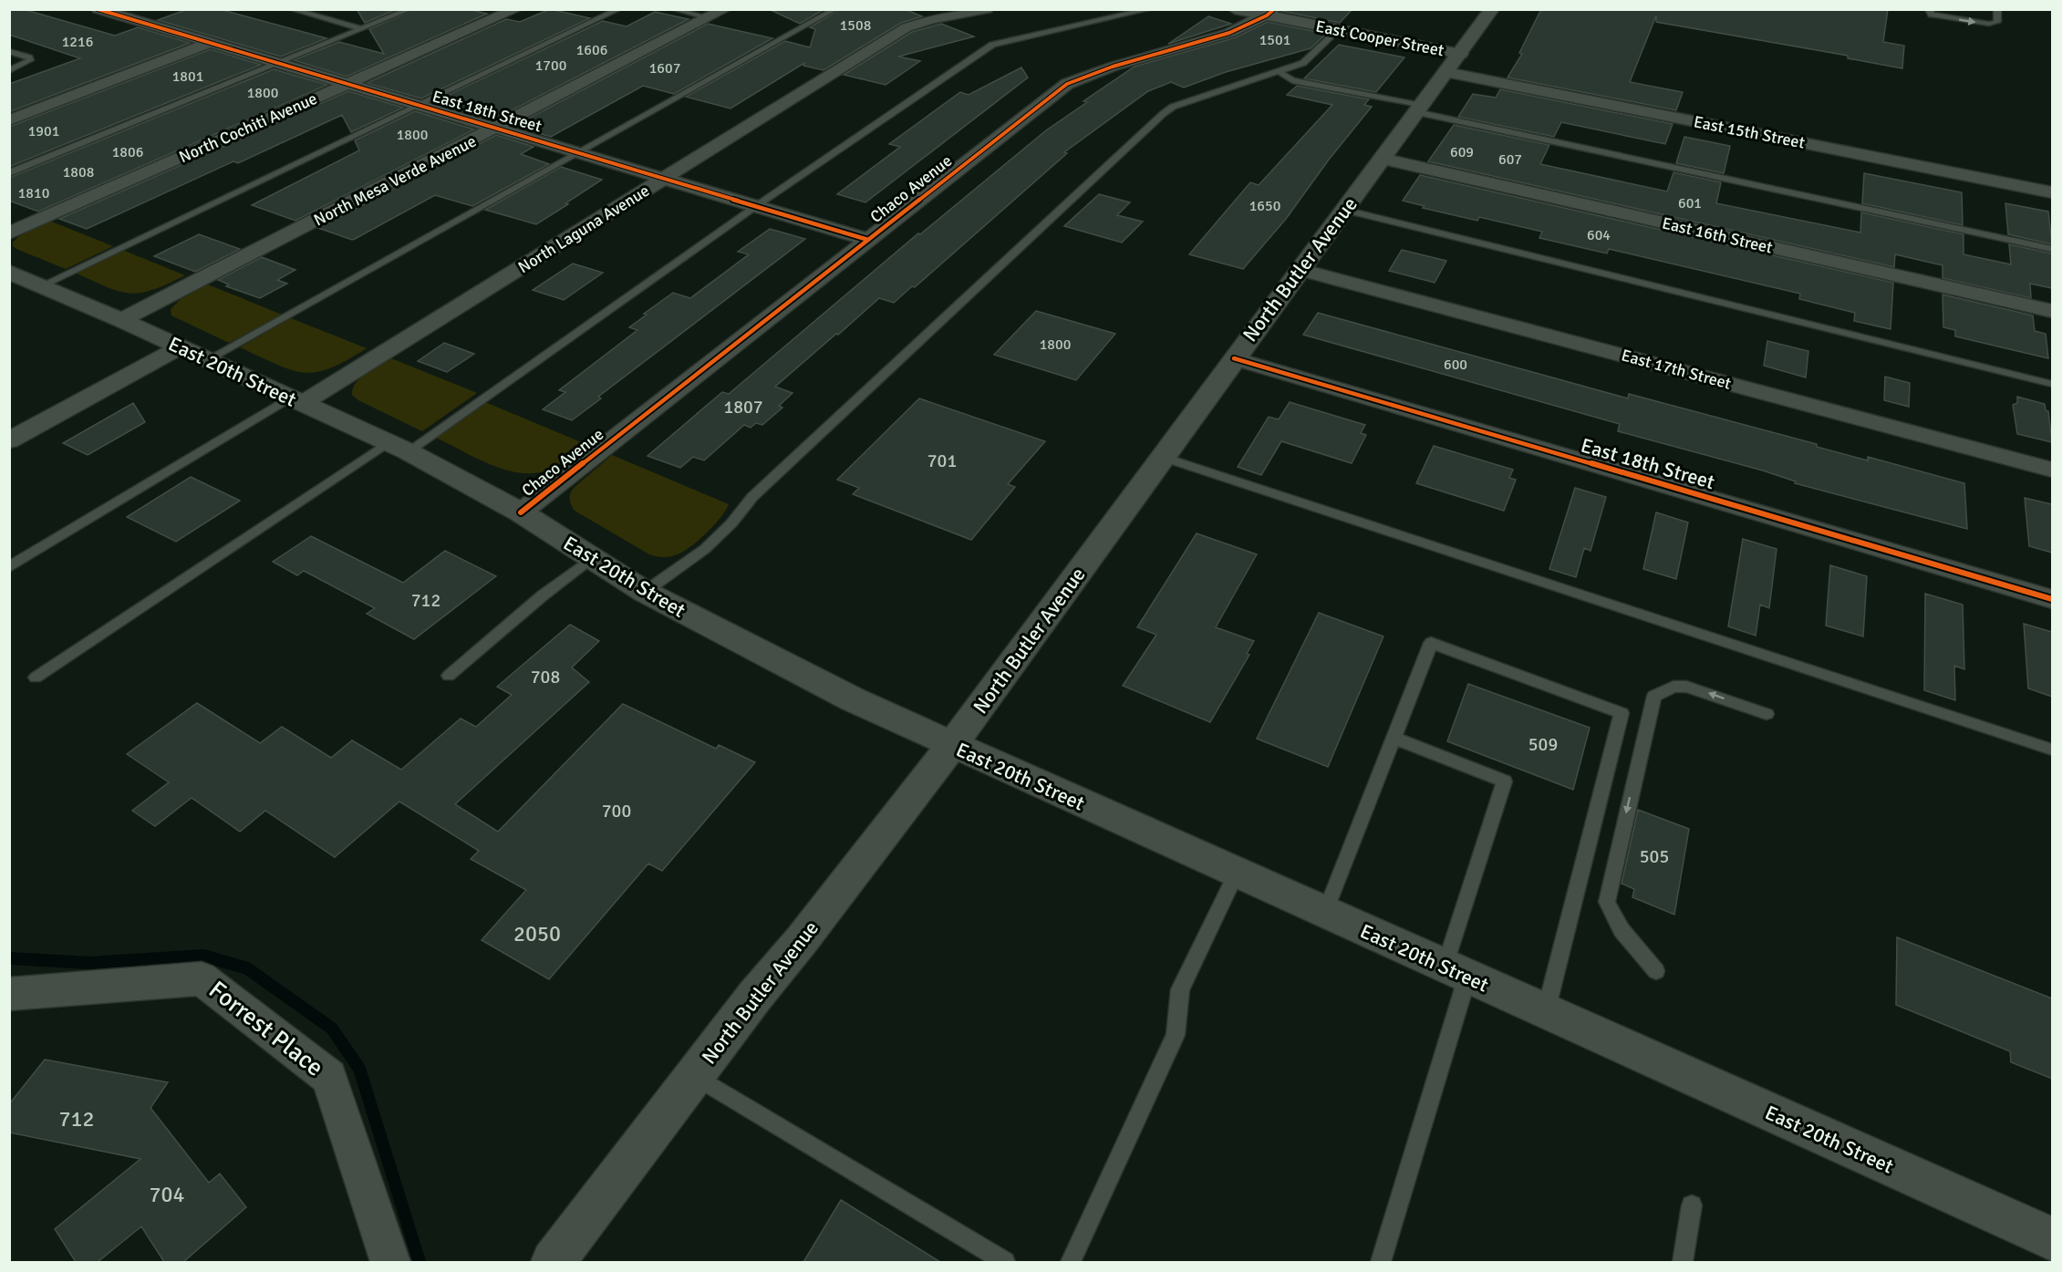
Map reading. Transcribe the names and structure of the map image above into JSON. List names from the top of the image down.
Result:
{
  "streets": {
    "main road": ["East Cooper Street", "North Butler Avenue", "East 20th Street"],
    "street": [
      "East 18th Street",
      "North Cochiti Avenue",
      "East 15th Street",
      "North Mesa Verde Avenue",
      "Chaco Avenue",
      "North Laguna Avenue",
      "East 16th Street",
      "East 17th Street",
      "Forrest Place"
    ]
  },
  "crossings": [
    ["East Cooper Street", "Chaco Avenue"],
    ["East Cooper Street", "North Butler Avenue"],
    ["East 18th Street", "North Cochiti Avenue"],
    ["East 18th Street", "North Mesa Verde Avenue"],
    ["East 18th Street", "Chaco Avenue"],
    ["East 18th Street", "North Laguna Avenue"],
    ["East 18th Street", "North Butler Avenue"],
    ["East 15th Street", "North Butler Avenue"],
    ["North Mesa Verde Avenue", "East 20th Street"],
    ["Chaco Avenue", "East 20th Street"],
    ["North Laguna Avenue", "East 20th Street"],
    ["East 16th Street", "North Butler Avenue"],
    ["North Butler Avenue", "East 17th Street"],
    ["North Butler Avenue", "East 20th Street"]
  ],
  "house_numbers": [
    "1508",
    "1501",
    "1216",
    "1606",
    "1700",
    "1607",
    "1801",
    "1800",
    "1901",
    "1800",
    "1806",
    "609",
    "607",
    "1808",
    "1810",
    "601",
    "1650",
    "604",
    "1800",
    "600",
    "1807",
    "701",
    "712",
    "708",
    "509",
    "700",
    "505",
    "2050",
    "712",
    "704"
  ]
}
